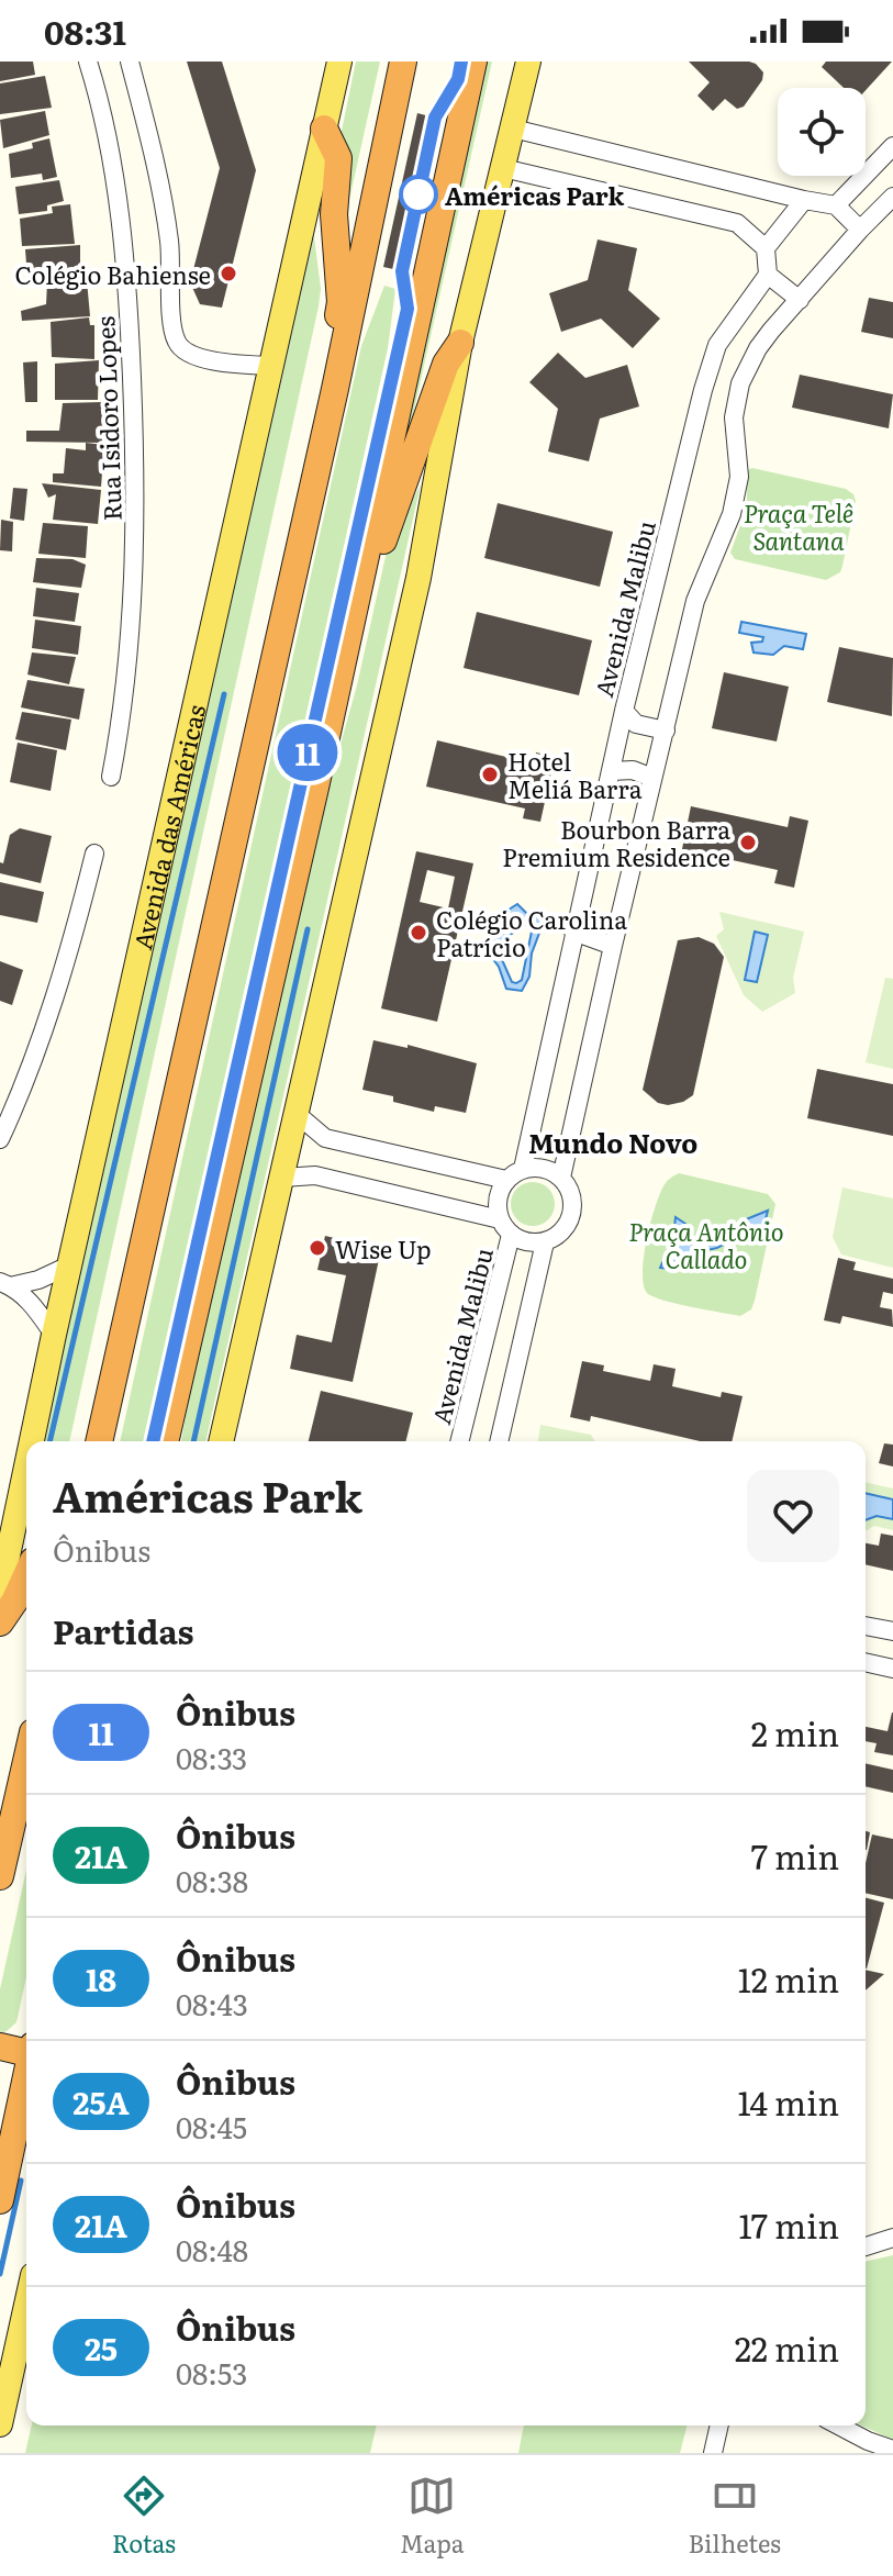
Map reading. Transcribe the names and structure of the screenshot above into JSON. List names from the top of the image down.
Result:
{
  "streets": {
    "main road": ["Avenida das Américas"],
    "street": ["Rua Isidoro Lopes", "Avenida Malibu"]
  },
  "districts": ["Mundo Novo"],
  "parks": ["Praça Telê Santana", "Praça Antônio Callado"],
  "places": [
    "Américas Park",
    "Colégio Bahiense",
    "Hotel Meliá Barra",
    "Bourbon Barra Premium Residence",
    "Colégio Carolina Patrício",
    "Wise Up"
  ],
  "lines": ["bus line 11"],
  "page": {
    "status": "08:31",
    "on_map": "11",
    "heading": [
      ["Américas Park", "Ônibus"],
      "Partidas"
    ],
    "list": [
      {
        "mark": "11",
        "name": "Ônibus",
        "note": "08:33",
        "value": "2 min"
      },
      {
        "mark": "21A",
        "name": "Ônibus",
        "note": "08:38",
        "value": "7 min"
      },
      {
        "mark": "18",
        "name": "Ônibus",
        "note": "08:43",
        "value": "12 min"
      },
      {
        "mark": "25A",
        "name": "Ônibus",
        "note": "08:45",
        "value": "14 min"
      },
      {
        "mark": "21A",
        "name": "Ônibus",
        "note": "08:48",
        "value": "17 min"
      },
      {
        "mark": "25",
        "name": "Ônibus",
        "note": "08:53",
        "value": "22 min"
      }
    ],
    "tabs": ["Rotas", "Mapa", "Bilhetes"]
  }
}
